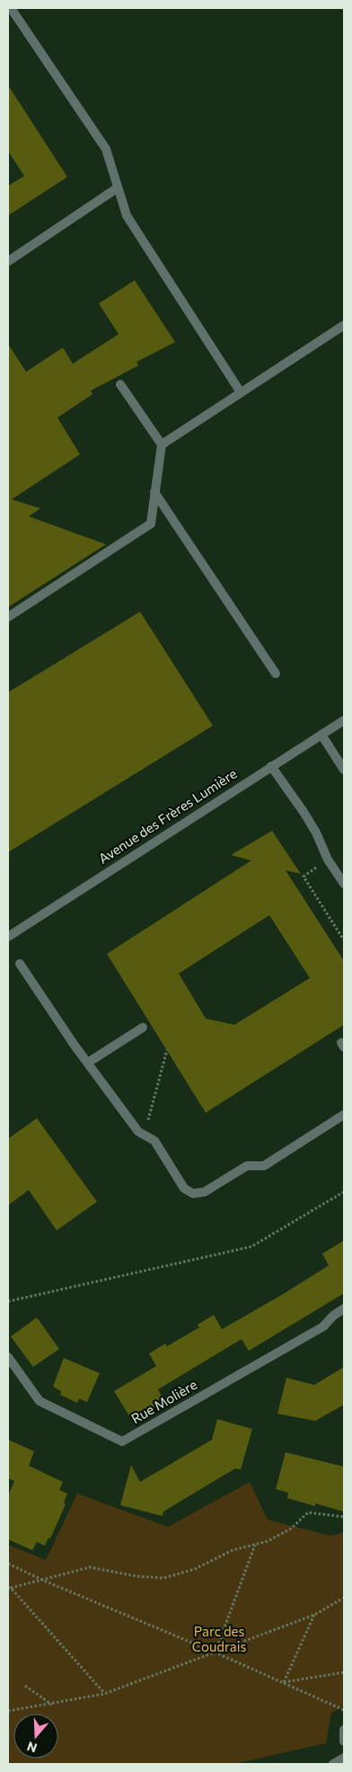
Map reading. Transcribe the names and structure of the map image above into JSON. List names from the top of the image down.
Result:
{
  "streets": {
    "street": ["Avenue des Frères Lumière", "Rue Molière"]
  },
  "parks": ["Parc des Coudrais"],
  "north": "bottom"
}
